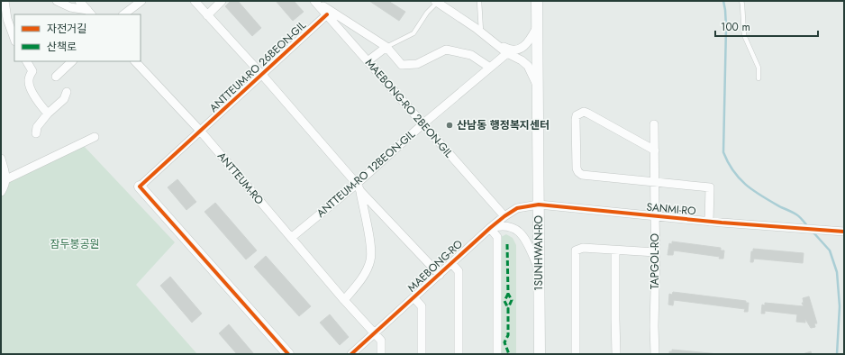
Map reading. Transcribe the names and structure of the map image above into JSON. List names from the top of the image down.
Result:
{
  "streets": {
    "main road": ["1SUNHWAN-RO"],
    "street": [
      "ANTTEUM-RO 26BEON-GIL",
      "MAEBONG-RO 2BEON-GIL",
      "ANTTEUM-RO 12BEON-GIL",
      "ANTTEUM-RO",
      "SANMI-RO",
      "TAPGOL-RO",
      "MAEBONG-RO"
    ]
  },
  "crossings": [
    ["ANTTEUM-RO 26BEON-GIL", "MAEBONG-RO 2BEON-GIL"],
    ["ANTTEUM-RO 26BEON-GIL", "ANTTEUM-RO"],
    ["MAEBONG-RO 2BEON-GIL", "ANTTEUM-RO 12BEON-GIL"],
    ["MAEBONG-RO 2BEON-GIL", "MAEBONG-RO"],
    ["ANTTEUM-RO 12BEON-GIL", "ANTTEUM-RO"],
    ["ANTTEUM-RO", "MAEBONG-RO"],
    ["SANMI-RO", "1SUNHWAN-RO"],
    ["SANMI-RO", "TAPGOL-RO"],
    ["SANMI-RO", "MAEBONG-RO"],
    ["1SUNHWAN-RO", "MAEBONG-RO"]
  ],
  "parks": ["잠두봉공원"],
  "places": ["산남동 행정복지센터"],
  "legend": ["자전거길", "산책로"],
  "scale_bar": "100 m"
}
